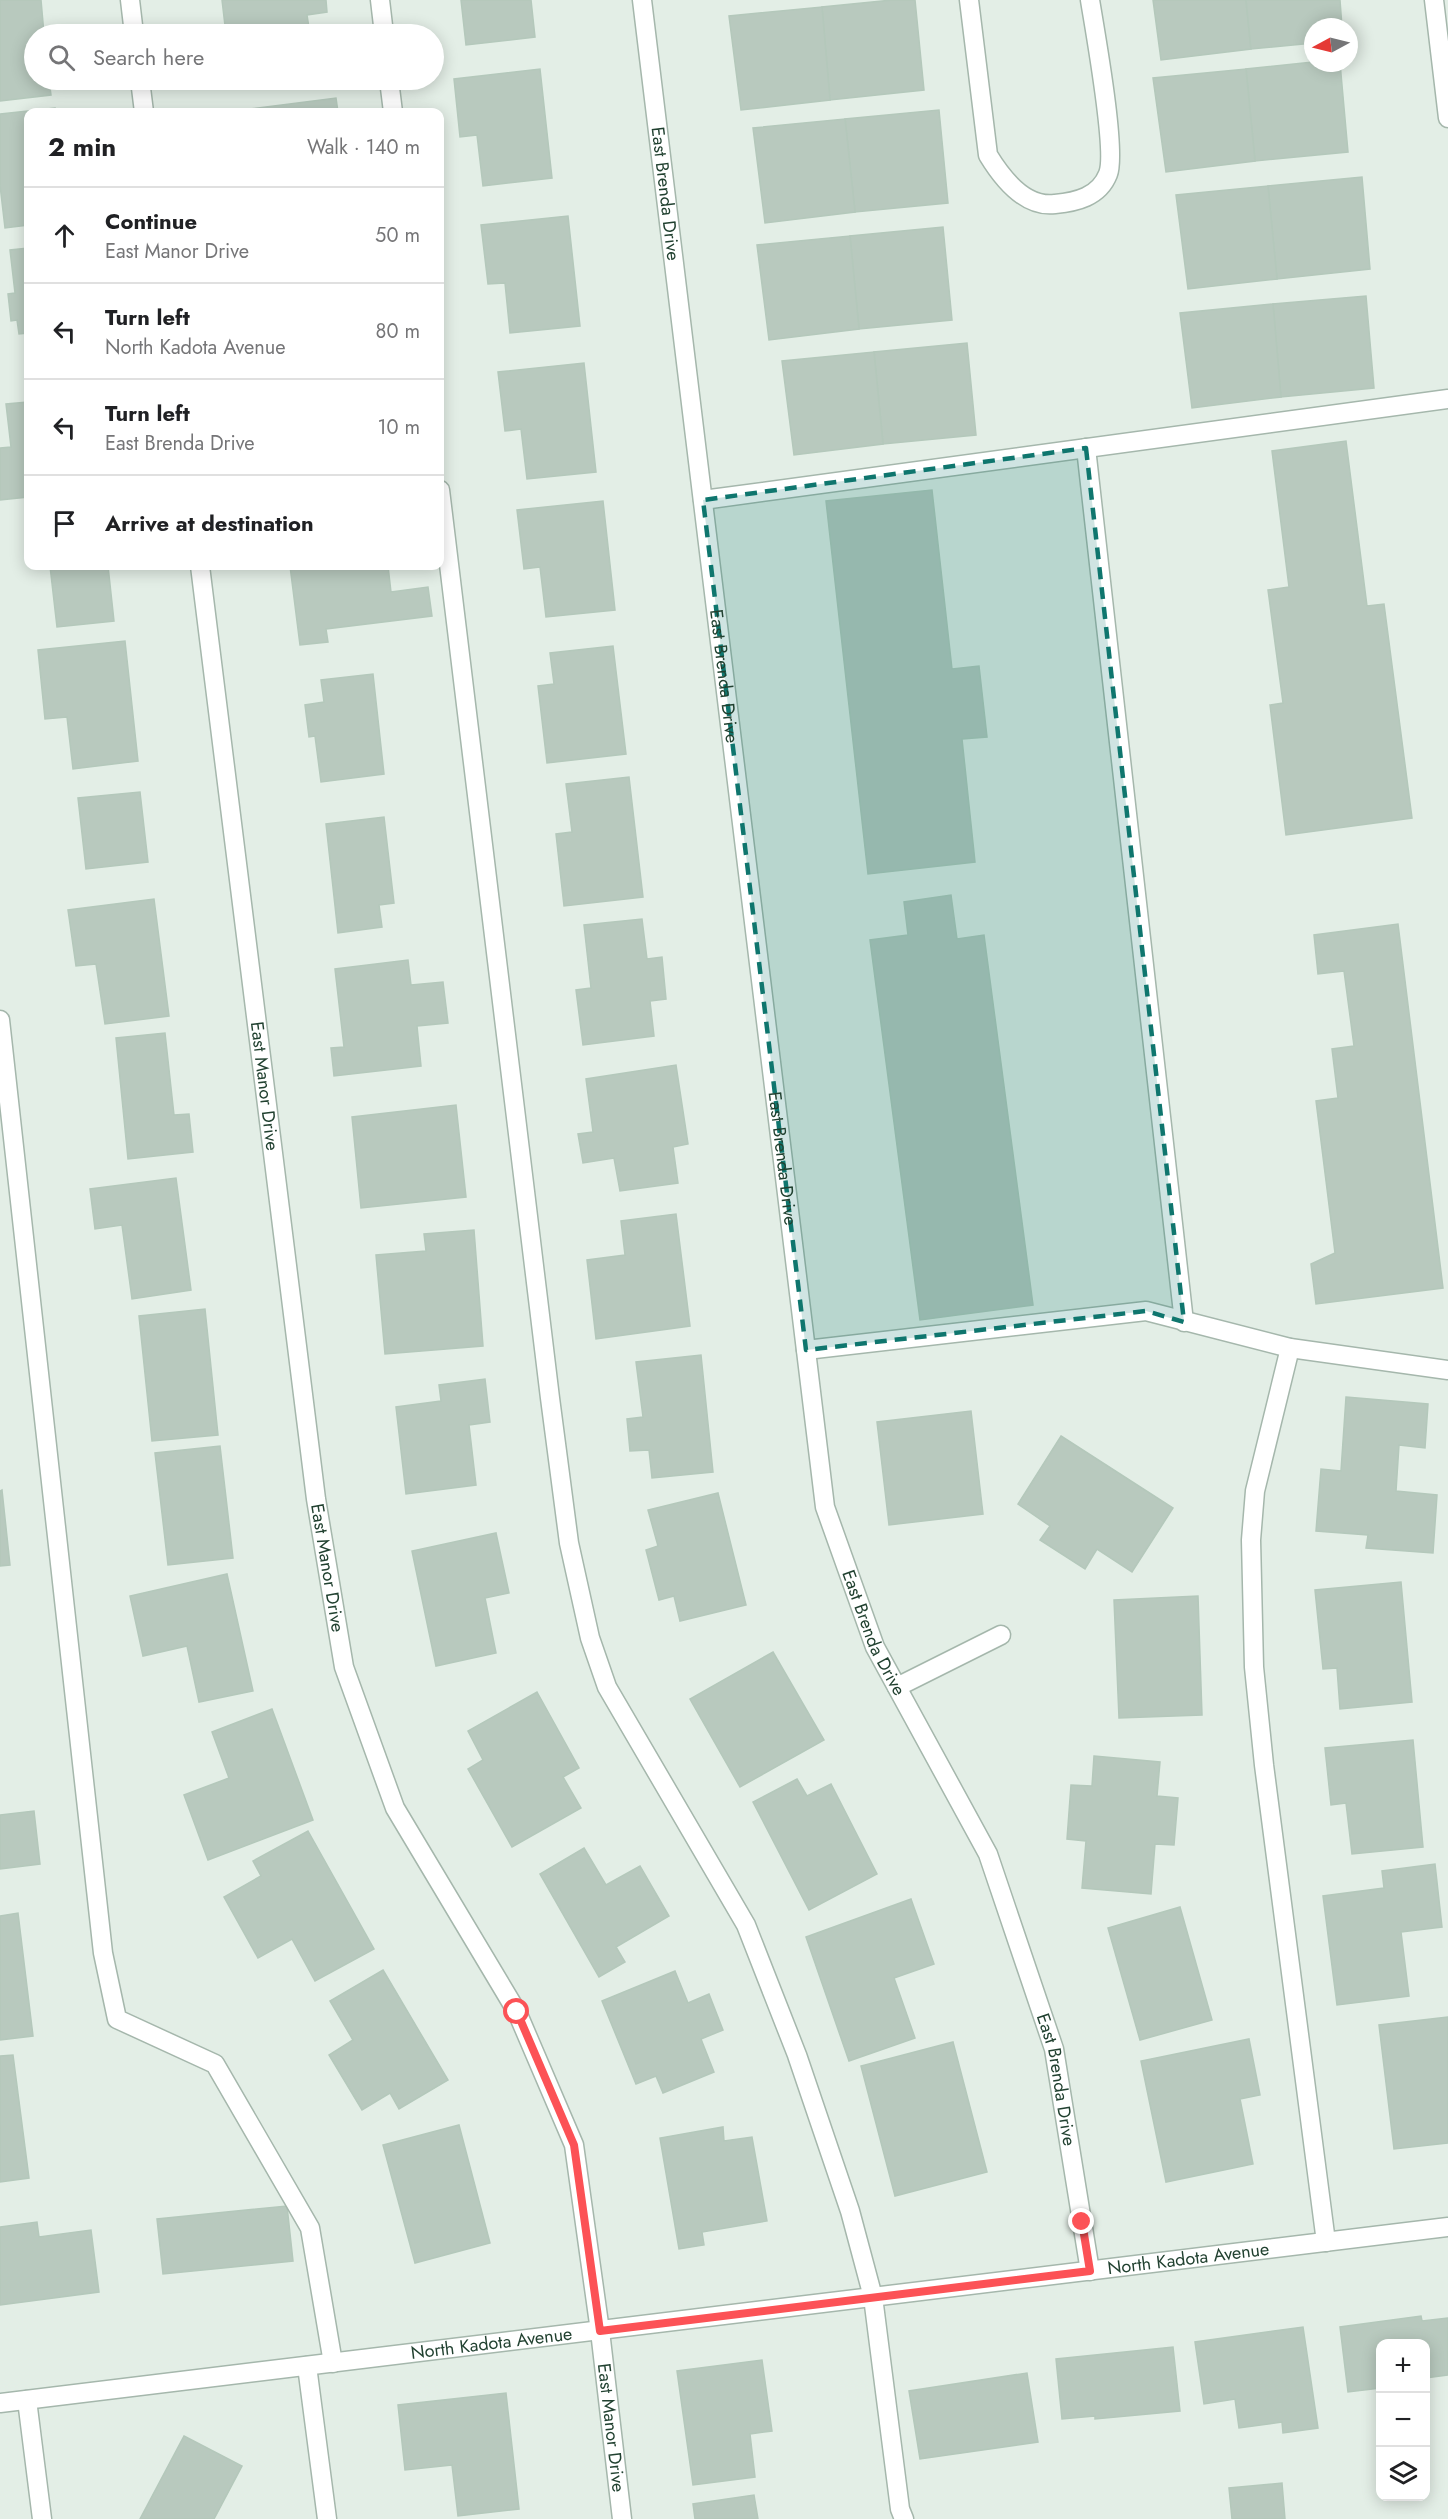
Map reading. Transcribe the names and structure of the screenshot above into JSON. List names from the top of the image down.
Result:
{
  "streets": {
    "street": ["East Brenda Drive", "East Manor Drive", "North Kadota Avenue"]
  },
  "crossings": [
    ["East Brenda Drive", "North Kadota Avenue"],
    ["East Manor Drive", "North Kadota Avenue"]
  ],
  "north": "left",
  "page": {
    "search": "Search here",
    "heading": ["2 min", "Walk · 140 m"],
    "list": [
      ["Continue", "East Manor Drive", "50 m"],
      ["Turn left", "North Kadota Avenue", "80 m"],
      ["Turn left", "East Brenda Drive", "10 m"],
      "Arrive at destination"
    ],
    "map_buttons": ["+", "−"]
  }
}
